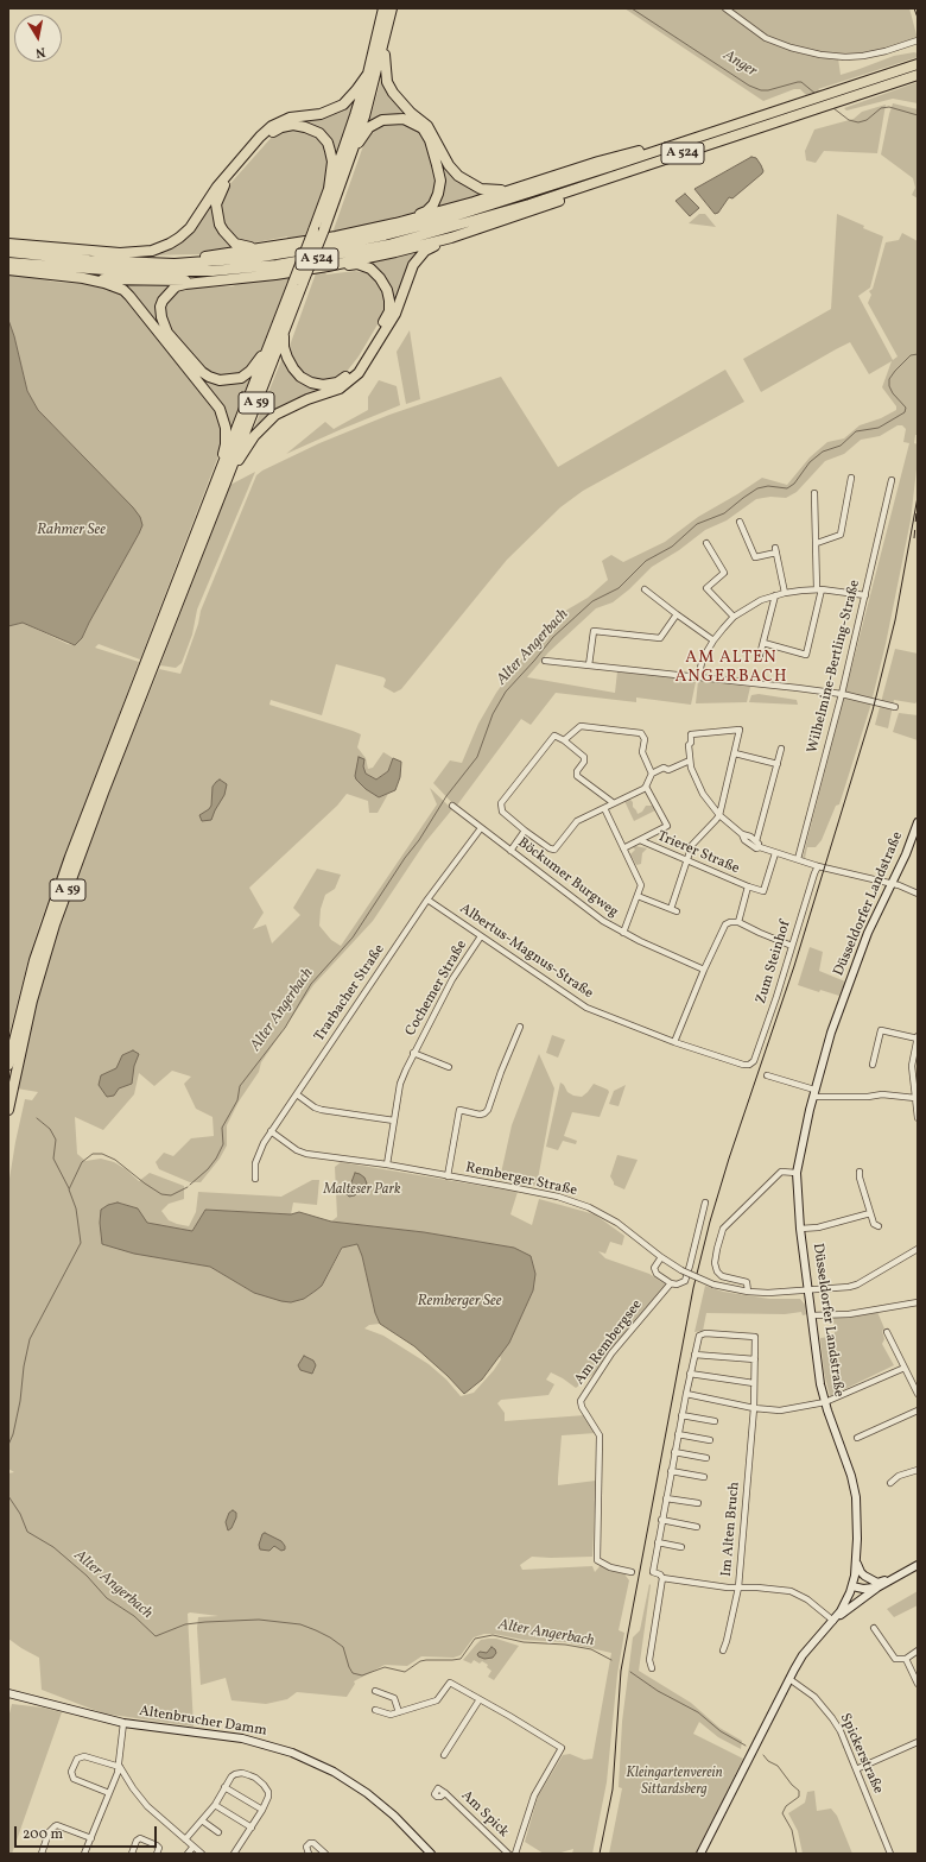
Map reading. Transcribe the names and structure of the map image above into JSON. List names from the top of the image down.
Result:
{
  "streets": {
    "highway": ["A 524", "A 59"],
    "main road": ["Düsseldorfer Landstraße", "Altenbrucher Damm"],
    "street": [
      "Wilhelmine-Bertling-Straße",
      "Trierer Straße",
      "Böckumer Burgweg",
      "Albertus-Magnus-Straße",
      "Zum Steinhof",
      "Cochemer Straße",
      "Trarbacher Straße",
      "Remberger Straße",
      "Am Rembergsee",
      "Im Alten Bruch",
      "Spickerstraße",
      "Am Spick"
    ]
  },
  "crossings": [
    ["Böckumer Burgweg", "Trarbacher Straße"],
    ["Düsseldorfer Landstraße", "Remberger Straße"],
    ["Düsseldorfer Landstraße", "Spickerstraße"],
    ["Albertus-Magnus-Straße", "Zum Steinhof"],
    ["Albertus-Magnus-Straße", "Cochemer Straße"],
    ["Albertus-Magnus-Straße", "Trarbacher Straße"],
    ["Cochemer Straße", "Remberger Straße"],
    ["Trarbacher Straße", "Remberger Straße"]
  ],
  "districts": ["AM ALTEN ANGERBACH"],
  "water": [
    "Anger",
    "Rahmer See",
    "Alter Angerbach",
    "Remberger See"
  ],
  "parks": ["Malteser Park", "Kleingartenverein Sittardsberg"],
  "scale_bar": "200 m",
  "north": "bottom"
}
